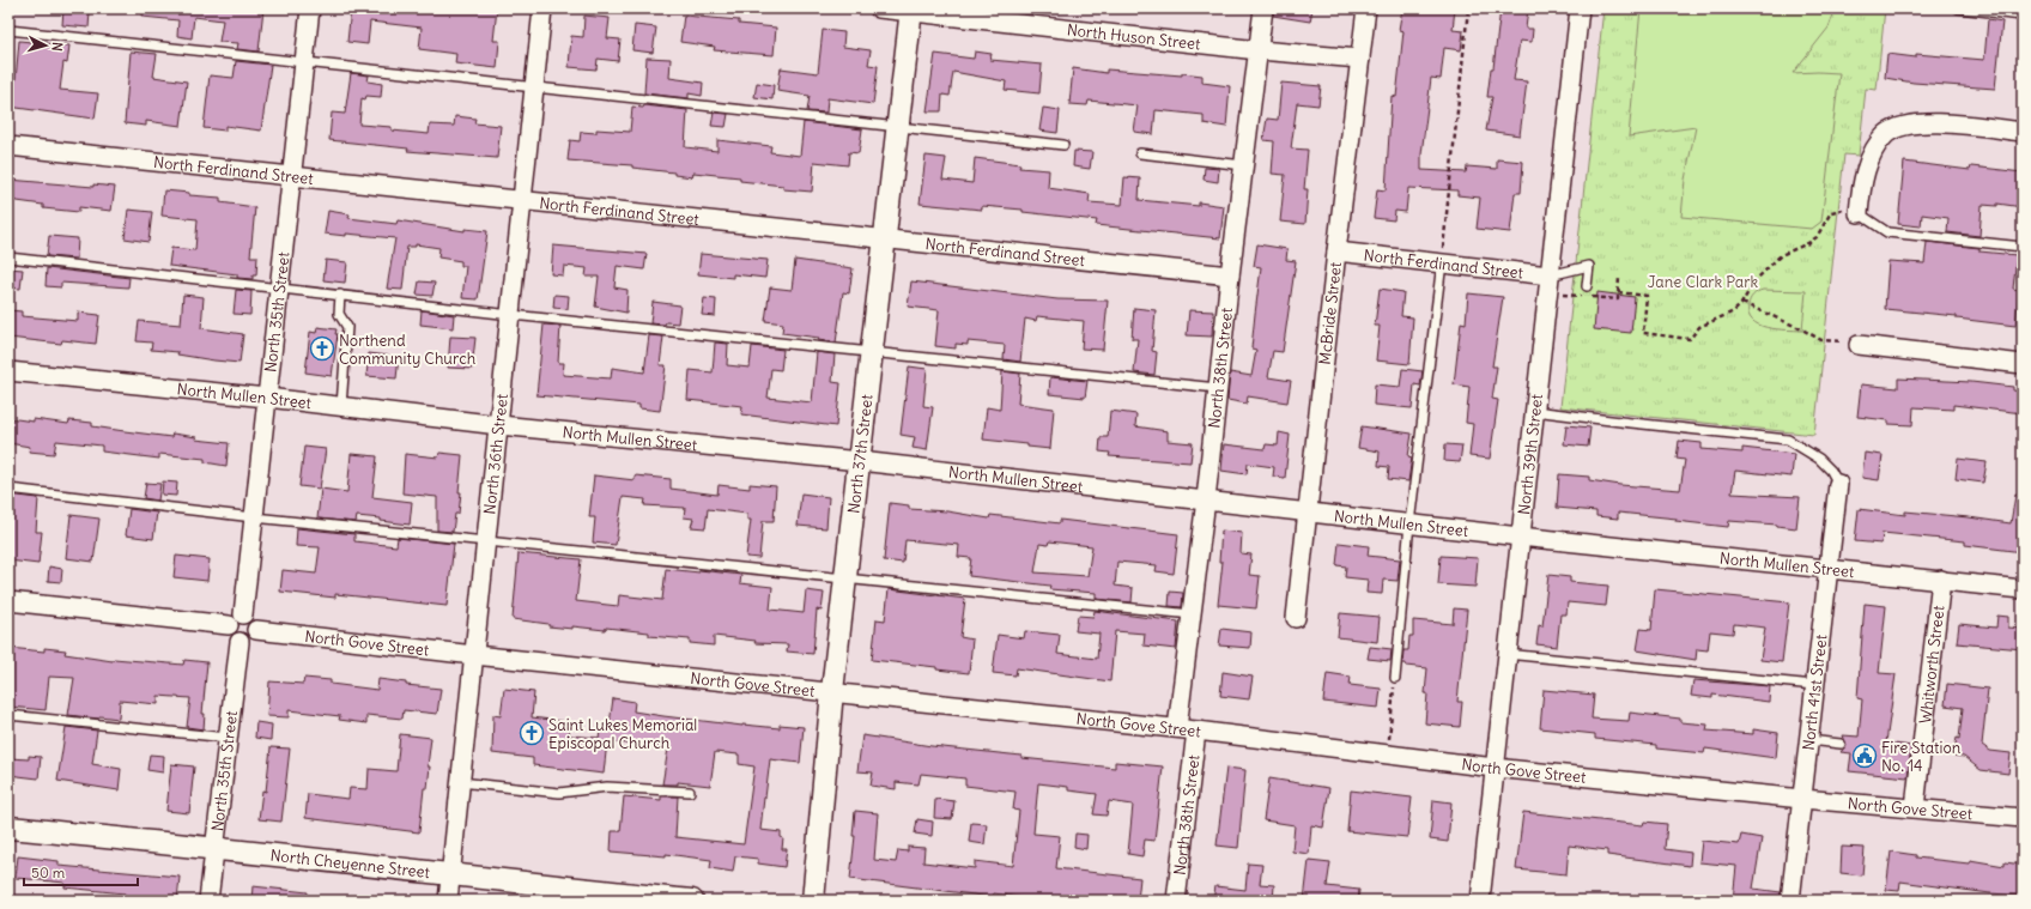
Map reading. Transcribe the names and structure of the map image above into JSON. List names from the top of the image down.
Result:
{
  "streets": {
    "street": [
      "North Huson Street",
      "North Ferdinand Street",
      "North 35th Street",
      "McBride Street",
      "North 38th Street",
      "North Mullen Street",
      "North 37th Street",
      "North 39th Street",
      "North 36th Street",
      "North Gove Street",
      "Whitworth Street",
      "North 41st Street",
      "North Cheyenne Street"
    ]
  },
  "crossings": [
    ["North Huson Street", "McBride Street"],
    ["North Huson Street", "North 38th Street"],
    ["North Huson Street", "North 37th Street"],
    ["North Ferdinand Street", "North 35th Street"],
    ["North Ferdinand Street", "McBride Street"],
    ["North Ferdinand Street", "North 38th Street"],
    ["North Ferdinand Street", "North 37th Street"],
    ["North Ferdinand Street", "North 39th Street"],
    ["North Ferdinand Street", "North 36th Street"],
    ["North 35th Street", "North Mullen Street"],
    ["North 35th Street", "North Gove Street"],
    ["North 35th Street", "North Cheyenne Street"],
    ["McBride Street", "North Mullen Street"],
    ["North 38th Street", "North Mullen Street"],
    ["North 38th Street", "North Gove Street"],
    ["North Mullen Street", "North 37th Street"],
    ["North Mullen Street", "North 39th Street"],
    ["North Mullen Street", "North 36th Street"],
    ["North Mullen Street", "Whitworth Street"],
    ["North Mullen Street", "North 41st Street"],
    ["North 37th Street", "North Gove Street"],
    ["North 39th Street", "North Gove Street"],
    ["North 36th Street", "North Gove Street"],
    ["North 36th Street", "North Cheyenne Street"],
    ["North Gove Street", "Whitworth Street"],
    ["North Gove Street", "North 41st Street"]
  ],
  "parks": ["Jane Clark Park"],
  "places": {
    "church": ["Northend Community Church", "Saint Lukes Memorial Episcopal Church"],
    "public building": ["Fire Station No. 14"]
  },
  "scale_bar": "50 m",
  "north": "right"
}
